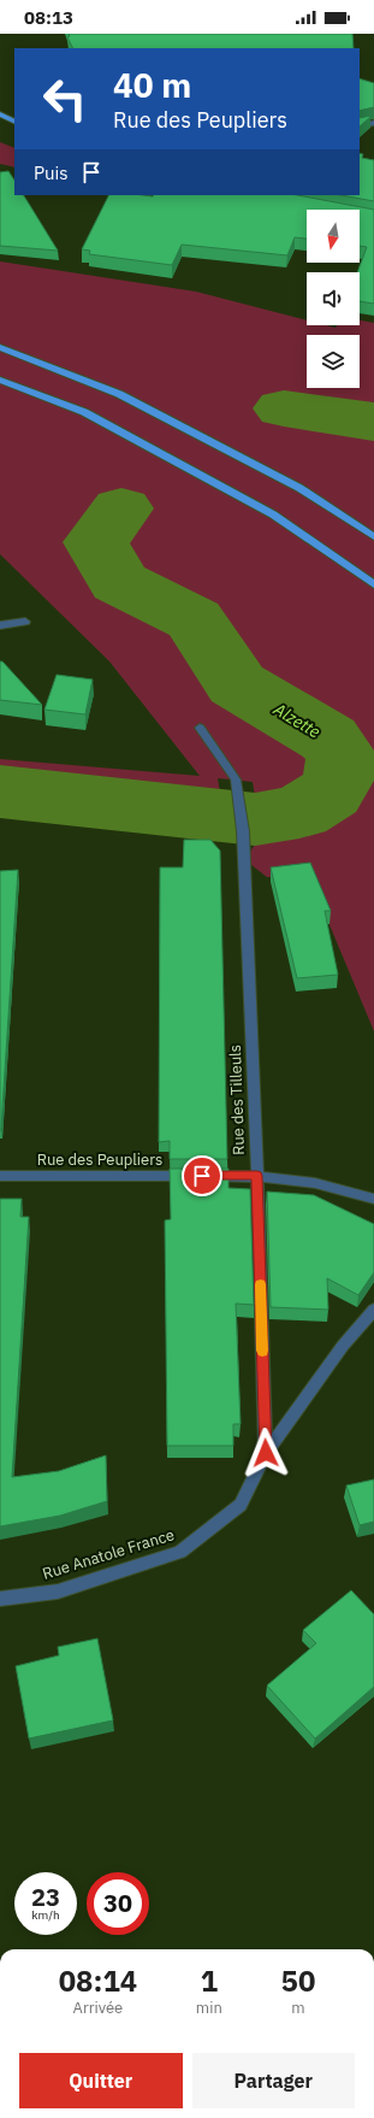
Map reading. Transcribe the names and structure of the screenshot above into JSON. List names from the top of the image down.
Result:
{
  "streets": {
    "street": ["Rue des Tilleuls", "Rue des Peupliers", "Rue Anatole France"]
  },
  "crossings": [
    ["Rue des Tilleuls", "Rue des Peupliers"],
    ["Rue des Tilleuls", "Rue Anatole France"]
  ],
  "water": ["Alzette"],
  "north": "bottom",
  "page": {
    "status": "08:13",
    "turn": ["40 m", "Rue des Peupliers"],
    "then": "Puis",
    "speed": "23 km/h",
    "limit": "30",
    "eta": [
      "08:14",
      "Arrivée",
      "1",
      "min",
      "50",
      "m"
    ],
    "buttons": ["Quitter", "Partager"]
  }
}
